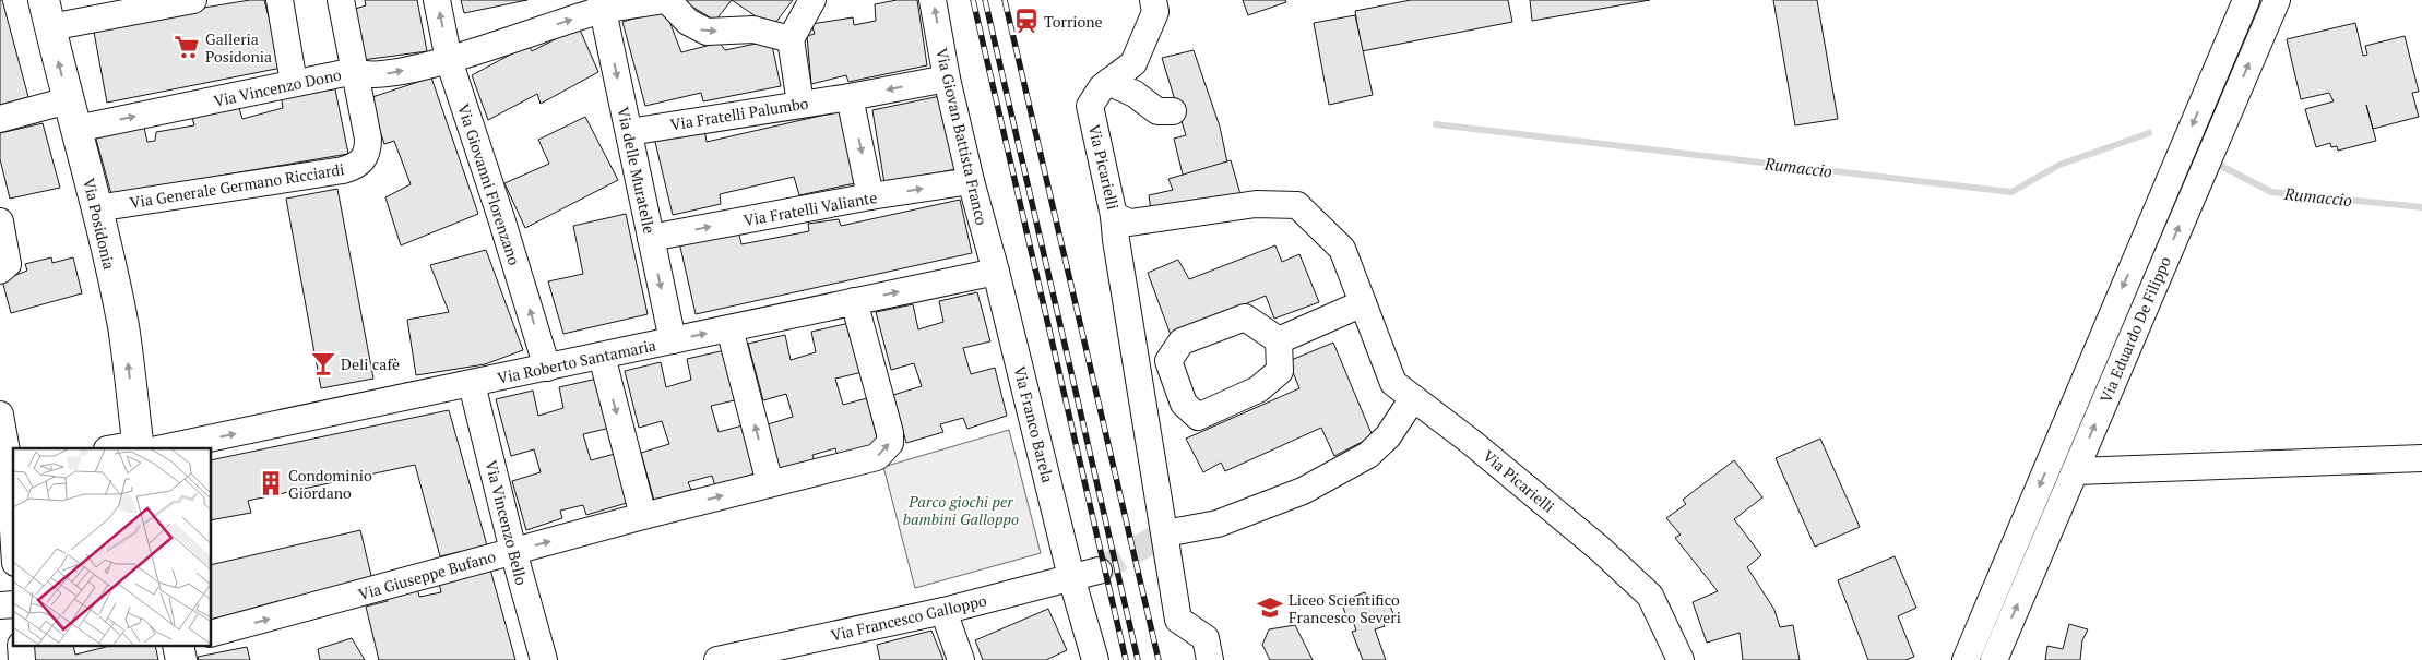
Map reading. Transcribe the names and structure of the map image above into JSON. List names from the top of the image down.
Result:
{
  "streets": {
    "main road": ["Via Posidonia"],
    "street": [
      "Via Vincenzo Dono",
      "Via Fratelli Palumbo",
      "Via Giovan Battista Franco",
      "Via Picarielli",
      "Via delle Muratelle",
      "Via Giovanni Florenzano",
      "Via Generale Germano Ricciardi",
      "Via Fratelli Valiante",
      "Via Eduardo De Filippo",
      "Via Roberto Santamaria",
      "Via Franco Barela",
      "Via Vincenzo Bello",
      "Via Giuseppe Bufano",
      "Via Francesco Galloppo"
    ]
  },
  "crossings": [
    ["Via Vincenzo Dono", "Via delle Muratelle"],
    ["Via Vincenzo Dono", "Via Giovanni Florenzano"],
    ["Via Vincenzo Dono", "Via Generale Germano Ricciardi"],
    ["Via Vincenzo Dono", "Via Posidonia"],
    ["Via Fratelli Palumbo", "Via Giovan Battista Franco"],
    ["Via Fratelli Palumbo", "Via delle Muratelle"],
    ["Via Giovan Battista Franco", "Via Fratelli Valiante"],
    ["Via Giovan Battista Franco", "Via Roberto Santamaria"],
    ["Via Giovan Battista Franco", "Via Franco Barela"],
    ["Via delle Muratelle", "Via Fratelli Valiante"],
    ["Via delle Muratelle", "Via Roberto Santamaria"],
    ["Via Giovanni Florenzano", "Via Roberto Santamaria"],
    ["Via Generale Germano Ricciardi", "Via Posidonia"],
    ["Via Posidonia", "Via Roberto Santamaria"],
    ["Via Roberto Santamaria", "Via Franco Barela"],
    ["Via Roberto Santamaria", "Via Vincenzo Bello"],
    ["Via Roberto Santamaria", "Via Giuseppe Bufano"],
    ["Via Franco Barela", "Via Francesco Galloppo"],
    ["Via Vincenzo Bello", "Via Giuseppe Bufano"]
  ],
  "one_way": [
    "Via Vincenzo Dono",
    "Via delle Muratelle",
    "Via Giovanni Florenzano",
    "Via Fratelli Valiante",
    "Via Posidonia",
    "Via Roberto Santamaria",
    "Via Giuseppe Bufano"
  ],
  "water": ["Rumaccio"],
  "parks": ["Parco giochi per bambini Galloppo"],
  "places": {
    "station": ["Torrione"],
    "supermarket": ["Galleria Posidonia"],
    "bar": ["Deli cafè"],
    "building": ["Condominio Giordano"],
    "school or university": ["Liceo Scientifico Francesco Severi"]
  }
}
